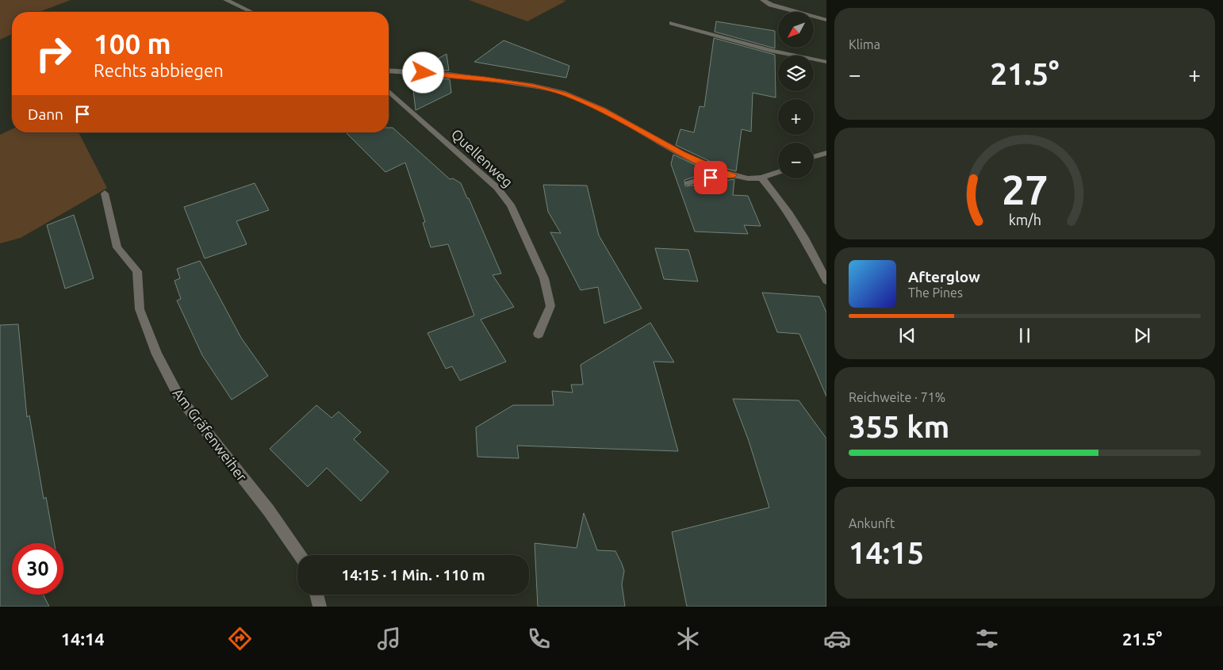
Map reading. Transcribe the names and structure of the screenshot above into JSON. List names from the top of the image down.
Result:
{
  "streets": {
    "street": ["Quellenweg", "Am Gräfenweiher"]
  },
  "north": "bottom left",
  "page": {
    "tile": [
      "Klima",
      ["Reichweite · 71%", "355 km"],
      ["Ankunft", "14:15"]
    ],
    "map_buttons": ["+", "−"],
    "turn": ["100 m", "Rechts abbiegen"],
    "heat": ["−", "21.5°", "+"],
    "then": "Dann",
    "song": ["Afterglow", "The Pines"],
    "limit": "30",
    "trip": "14:15 · 1 Min. · 110 m",
    "tabs": ["14:14", "21.5°"],
    "gauge": ["27", "km/h"]
  }
}
